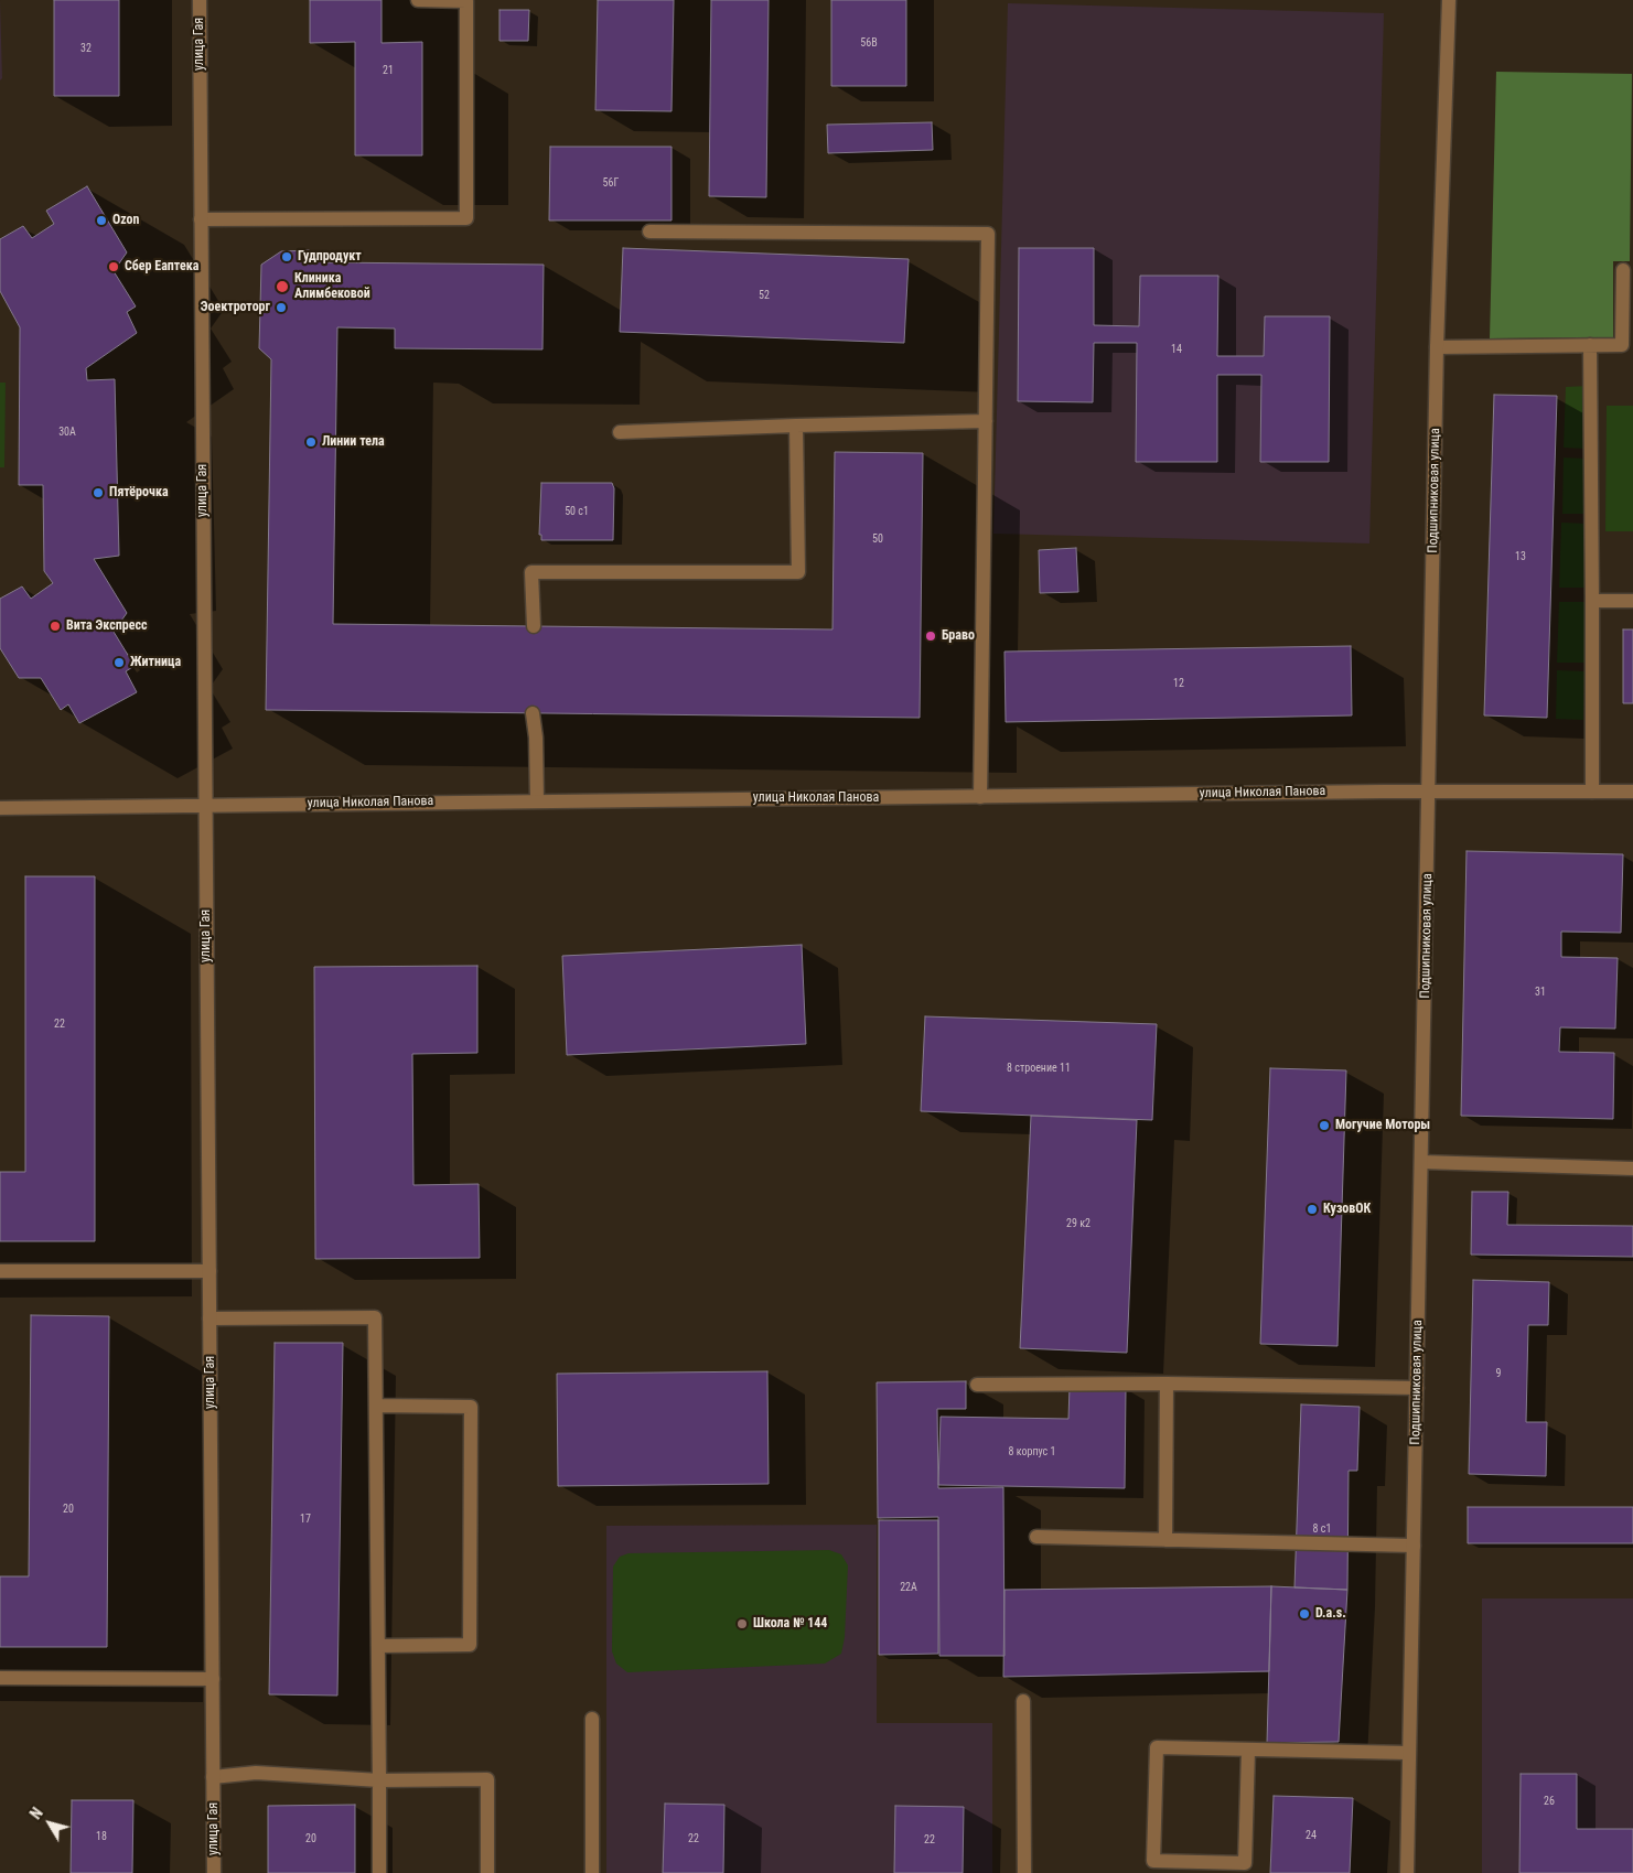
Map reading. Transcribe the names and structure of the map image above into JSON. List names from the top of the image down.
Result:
{
  "streets": {
    "street": ["улица Гая", "Подшипниковая улица", "улица Николая Панова"]
  },
  "crossings": [
    ["улица Гая", "улица Николая Панова"],
    ["Подшипниковая улица", "улица Николая Панова"]
  ],
  "places": [
    "Ozon",
    "Гудпродукт",
    "Сбер Еаптека",
    "Клиника Алимбековой",
    "Эоектроторг",
    "Линии тела",
    "Пятёрочка",
    "Вита Экспресс",
    "Браво",
    "Житница",
    "Могучие Моторы",
    "КузовОК",
    "D.a.s.",
    "Школа № 144"
  ],
  "house_numbers": [
    "56В",
    "32",
    "21",
    "56Г",
    "52",
    "14",
    "30A",
    "50 с1",
    "50",
    "13",
    "12",
    "31",
    "22",
    "8 строение 11",
    "29 к2",
    "9",
    "8 корпус 1",
    "20",
    "17",
    "8 с1",
    "22А",
    "26",
    "24",
    "18",
    "20",
    "22",
    "22"
  ],
  "north": "top left"
}
